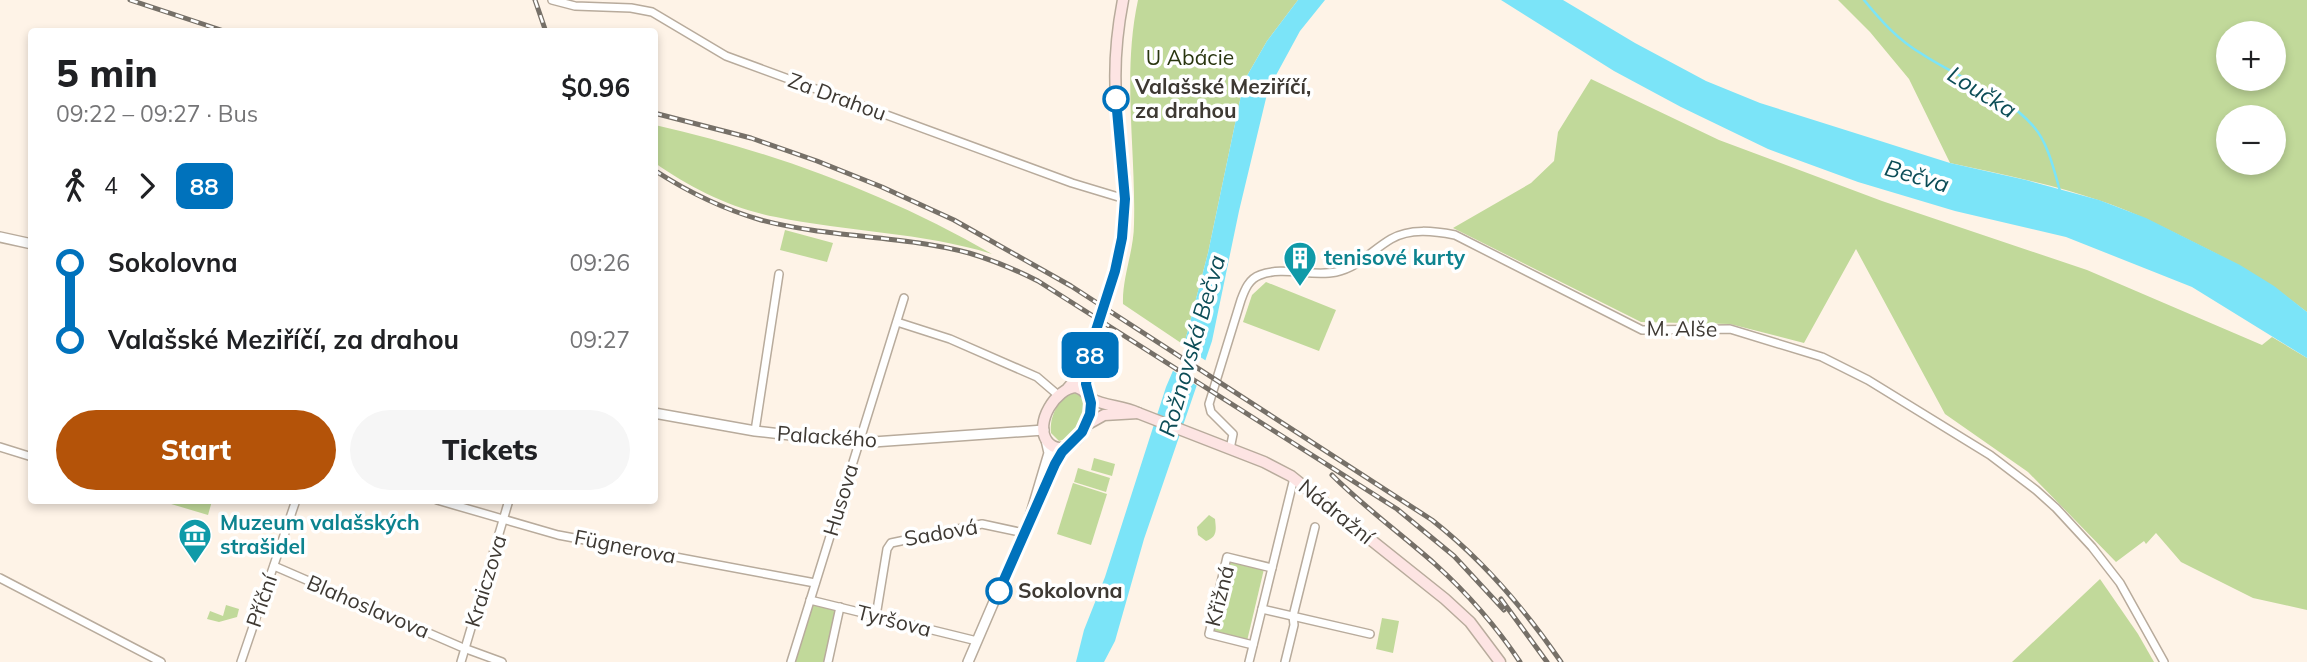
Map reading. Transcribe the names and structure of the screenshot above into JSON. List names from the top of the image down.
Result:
{
  "streets": {
    "main road": ["Nádražní"],
    "street": [
      "Za Drahou",
      "M. Alše",
      "Palackého",
      "Husova",
      "Sadová",
      "Fügnerova",
      "Kraiczova",
      "Křižná",
      "Příční",
      "Blahoslavova",
      "Tyršova"
    ]
  },
  "crossings": [
    ["M. Alše", "Nádražní"],
    ["Palackého", "Husova"],
    ["Palackého", "Nádražní"],
    ["Husova", "Fügnerova"],
    ["Husova", "Tyršova"],
    ["Nádražní", "Křižná"],
    ["Sadová", "Tyršova"],
    ["Fügnerova", "Kraiczova"],
    ["Kraiczova", "Blahoslavova"],
    ["Příční", "Blahoslavova"]
  ],
  "water": ["Loučka", "Bečva", "Rožnovská Bečva"],
  "parks": ["U Abácie"],
  "places": {
    "other": ["Valašské Meziříčí, za drahou", "Sokolovna"],
    "building": ["tenisové kurty"],
    "museum": ["Muzeum valašských strašidel"]
  },
  "lines": ["bus line 88"],
  "page": {
    "on_map": "88",
    "map_buttons": ["+", "−"],
    "heading": ["5 min", "09:22 – 09:27 · Bus", "$0.96"],
    "legs": ["4", "88"],
    "list": [
      {
        "name": "Sokolovna",
        "value": "09:26"
      },
      {
        "name": "Valašské Meziříčí, za drahou",
        "value": "09:27"
      }
    ],
    "buttons": ["Start", "Tickets"]
  }
}
